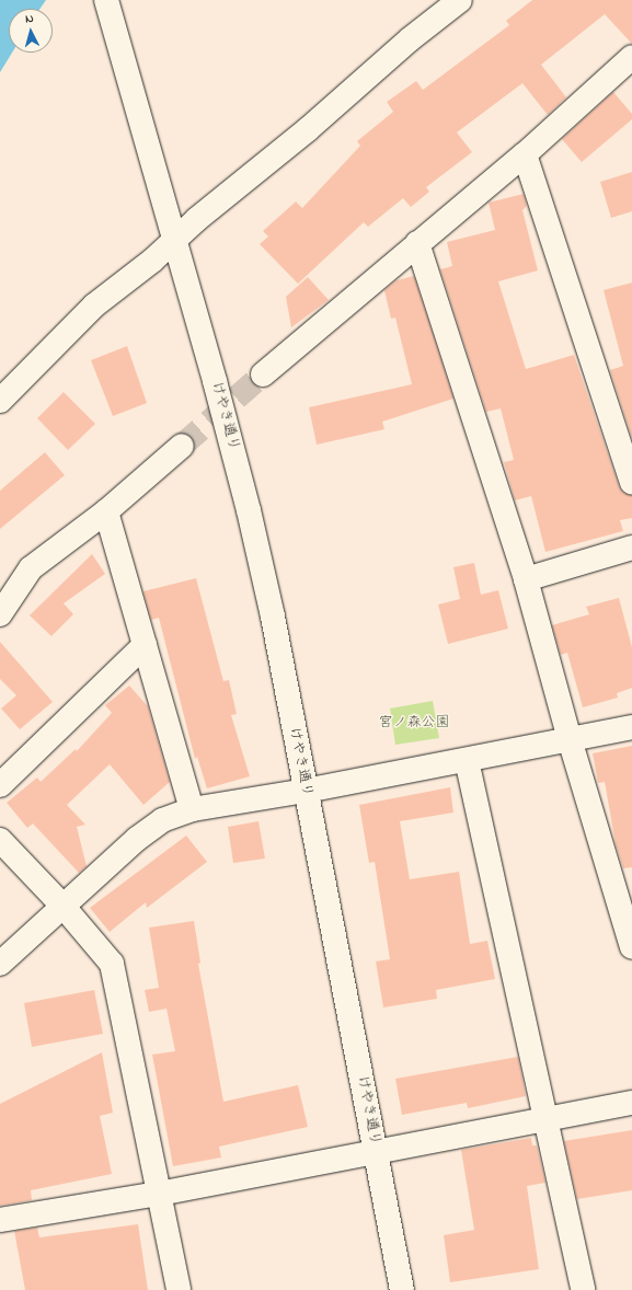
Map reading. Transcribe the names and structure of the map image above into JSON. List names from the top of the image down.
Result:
{
  "streets": {
    "street": ["けやき通り"]
  },
  "parks": ["宮ノ森公園"],
  "north": "top"
}
